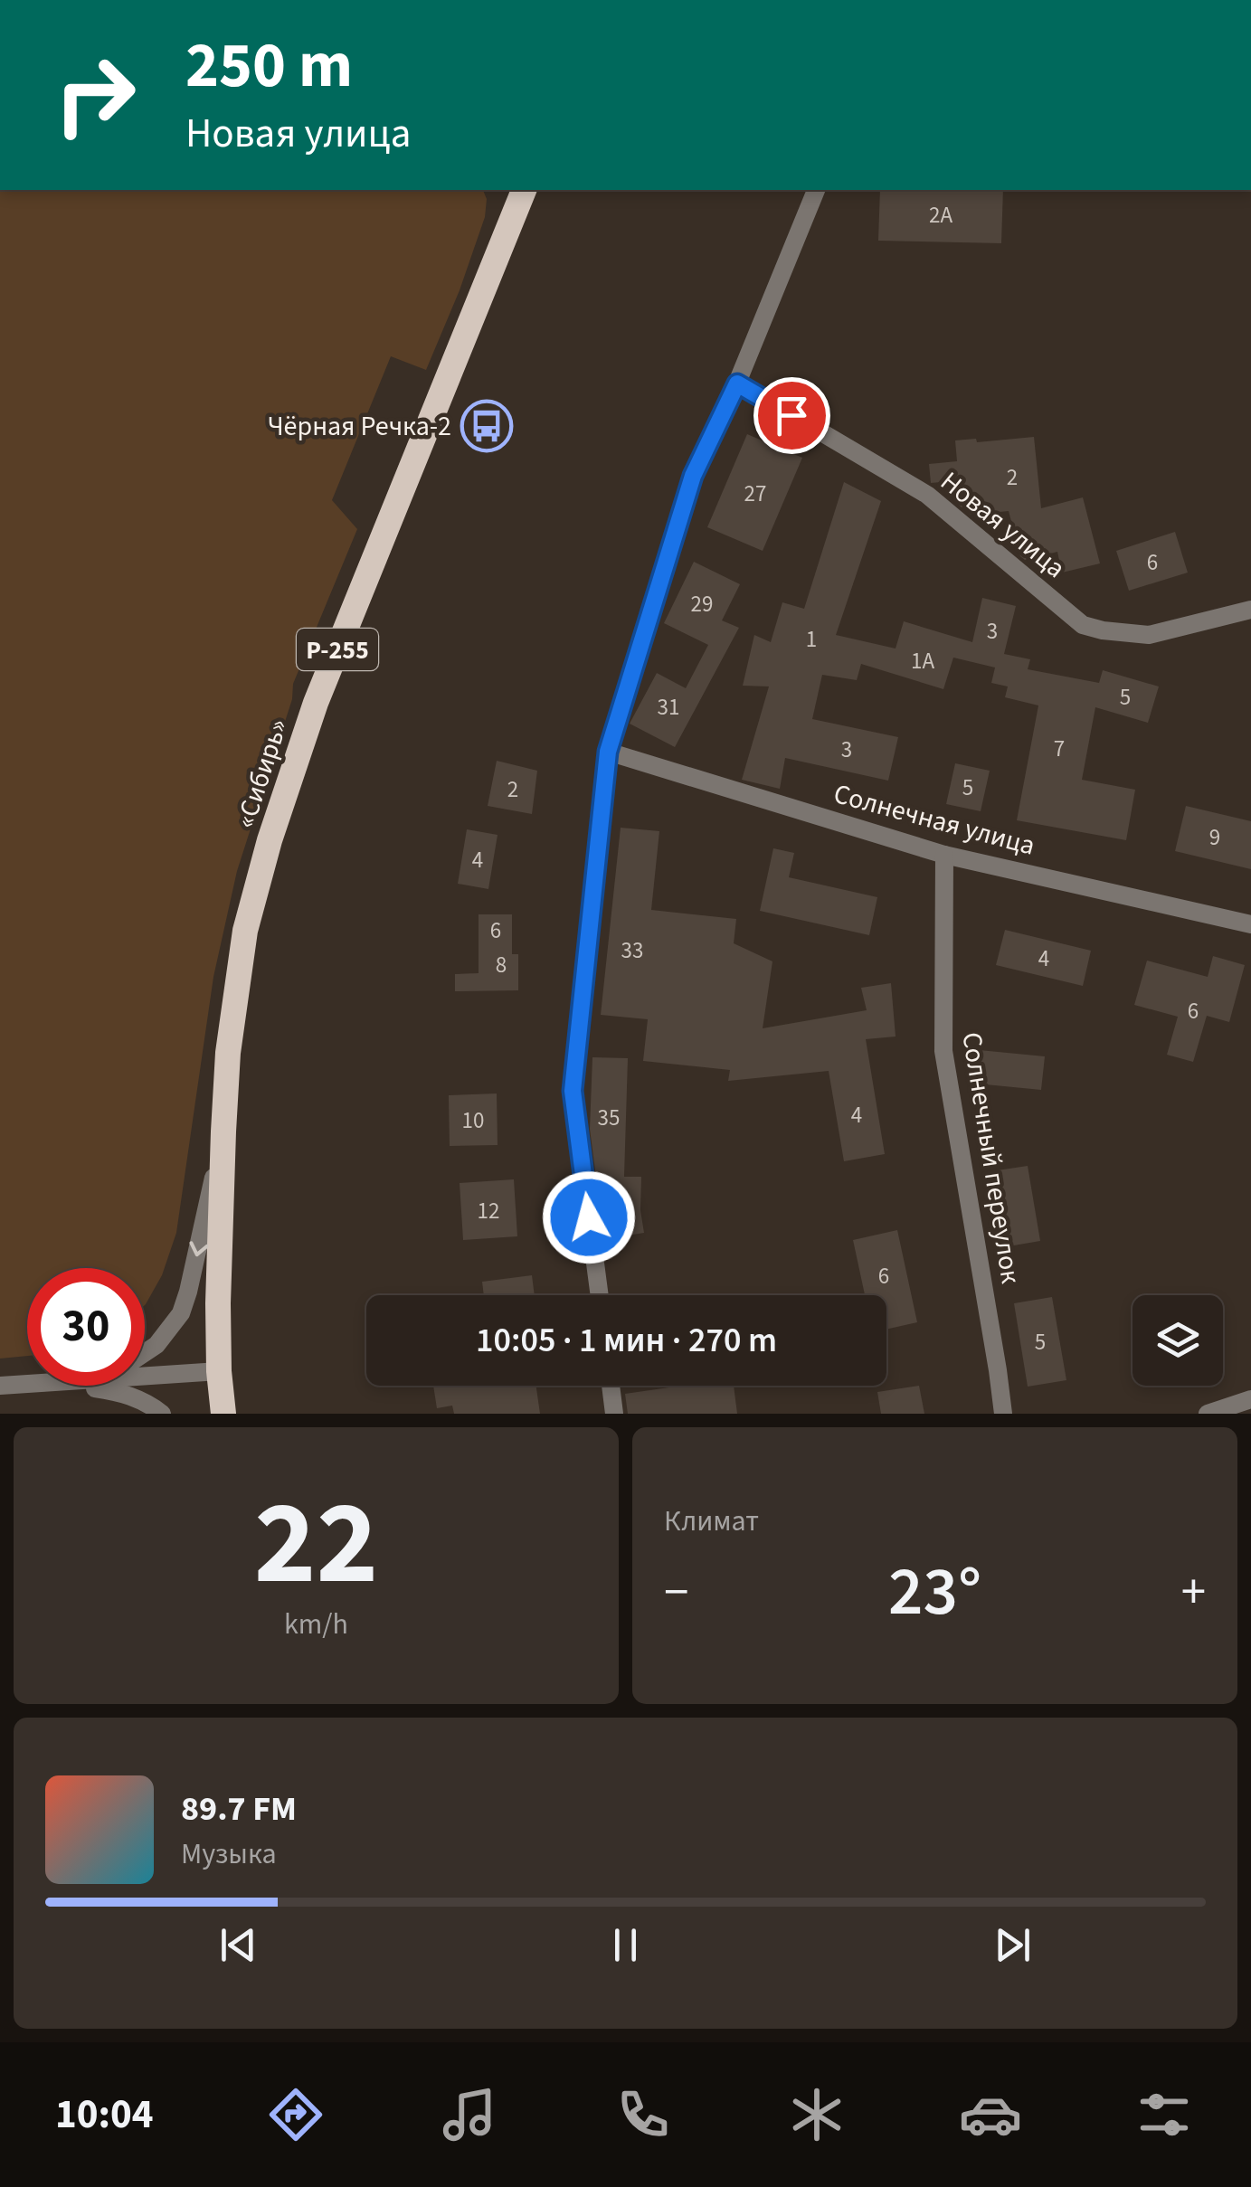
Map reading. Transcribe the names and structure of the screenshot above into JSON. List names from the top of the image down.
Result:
{
  "streets": {
    "highway": ["Р-255", "«Сибирь»"],
    "street": ["Новая улица", "Солнечная улица", "Солнечный переулок"]
  },
  "crossings": [
    ["Солнечная улица", "Солнечный переулок"]
  ],
  "places": {
    "bus stop": ["Чёрная Речка-2"]
  },
  "house_numbers": [
    "2А",
    "2",
    "27",
    "6",
    "29",
    "3",
    "1",
    "1А",
    "5",
    "31",
    "7",
    "3",
    "5",
    "2",
    "9",
    "4",
    "6",
    "33",
    "4",
    "8",
    "6",
    "4",
    "35",
    "10",
    "12",
    "6",
    "5"
  ],
  "page": {
    "turn": ["250 m", "Новая улица"],
    "limit": "30",
    "trip": "10:05 · 1 мин · 270 m",
    "tile": [
      ["22", "km/h"],
      "Климат"
    ],
    "heat": ["−", "23°", "+"],
    "song": ["89.7 FM", "Музыка"],
    "tabs": "10:04"
  }
}
